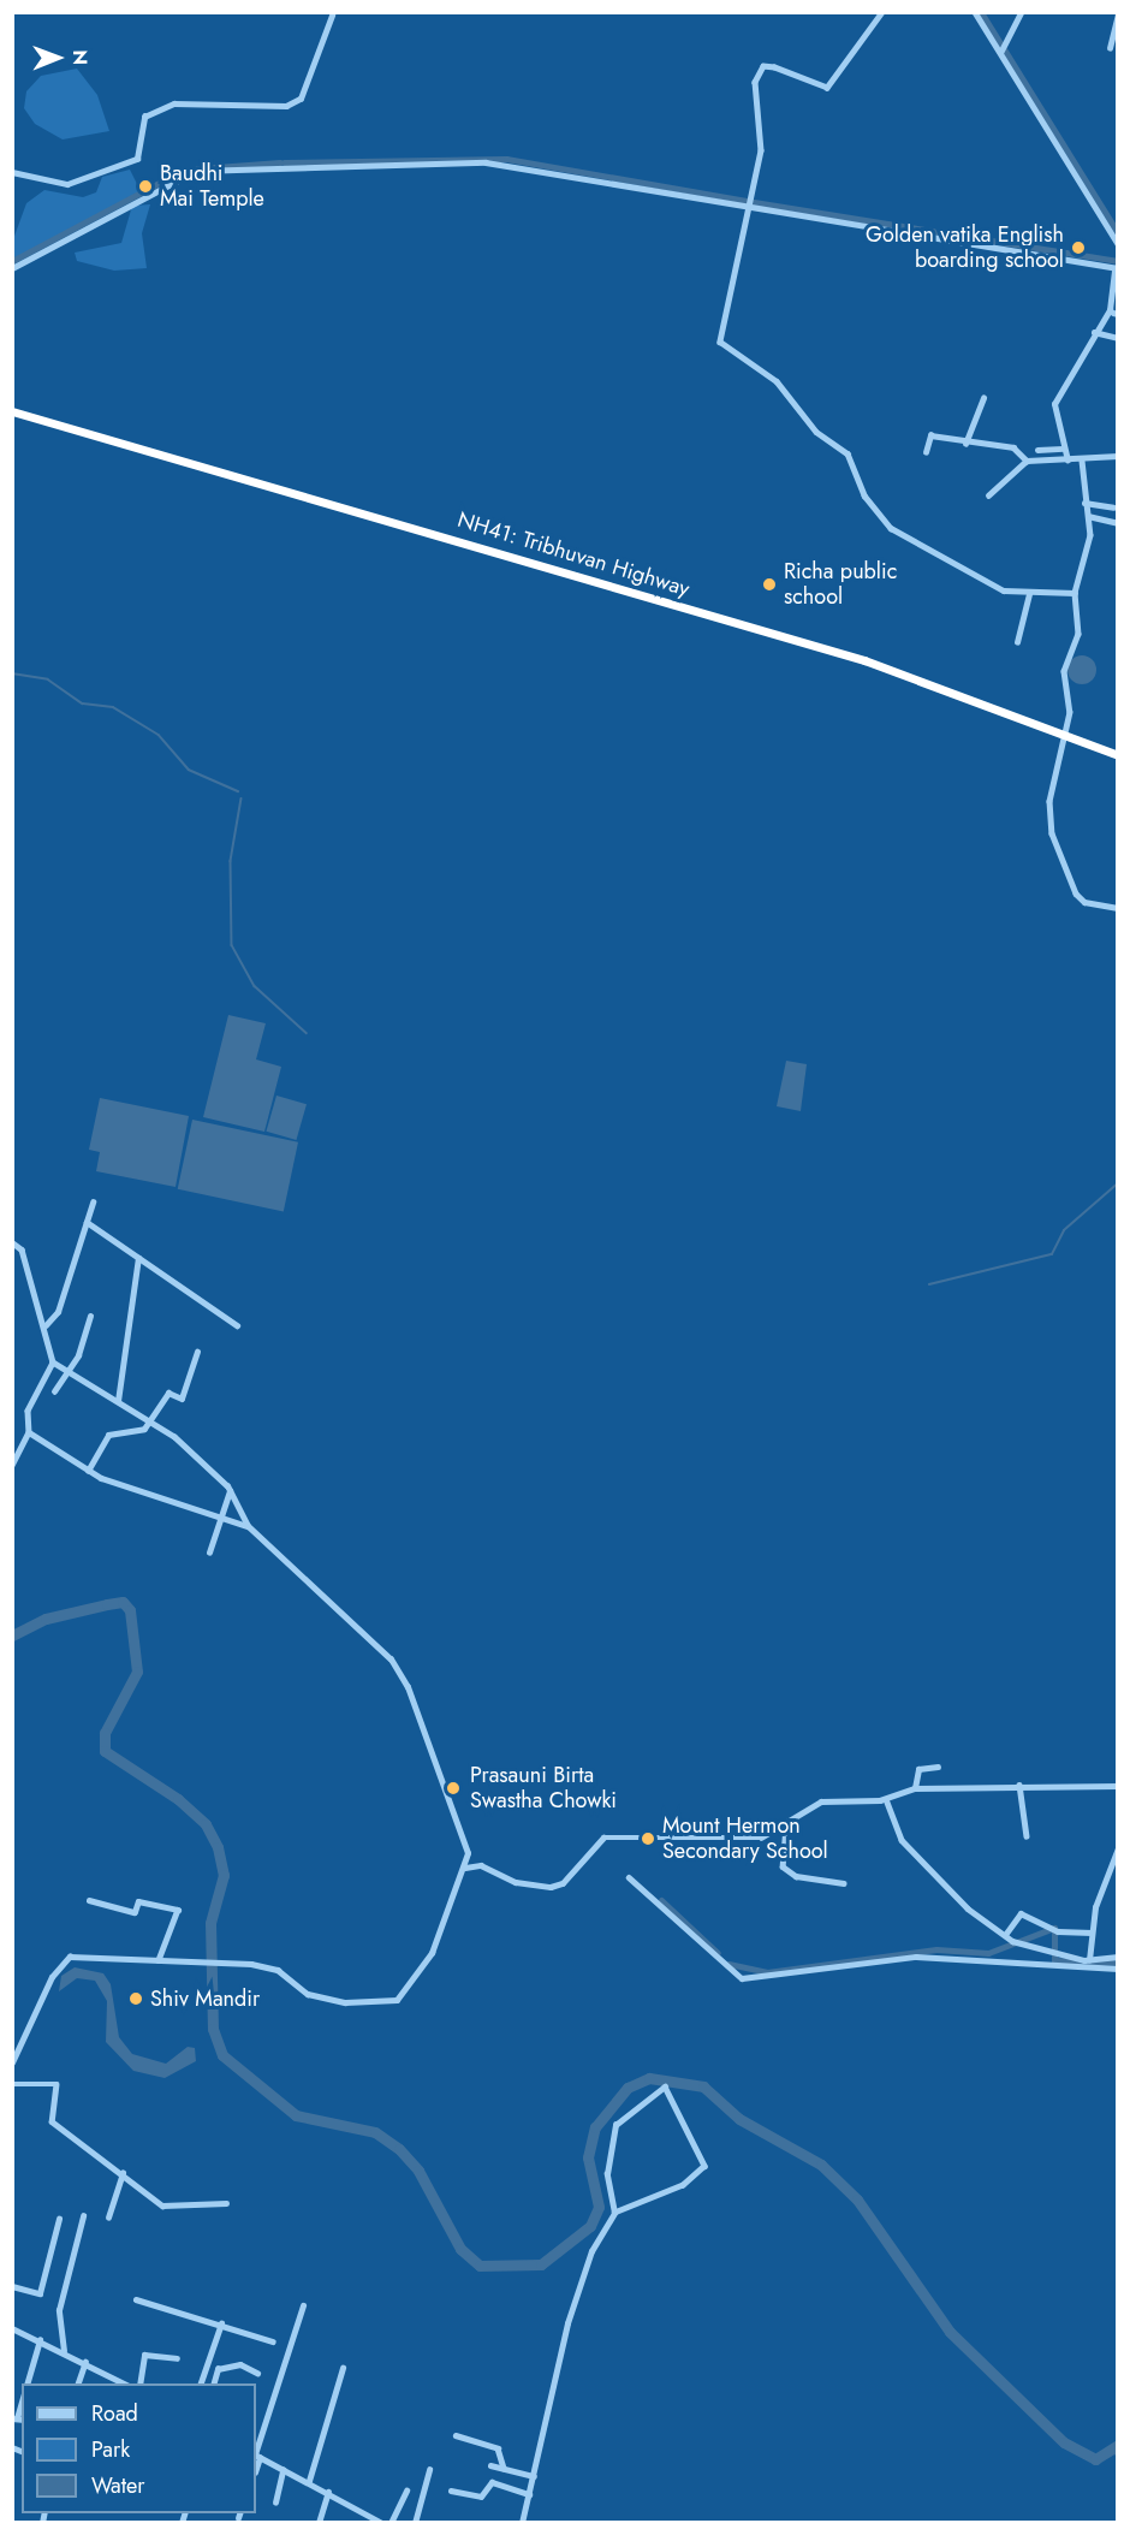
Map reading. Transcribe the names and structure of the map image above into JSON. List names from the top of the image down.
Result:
{
  "streets": {
    "highway": ["NH41: Tribhuvan Highway"]
  },
  "places": [
    "Baudhi Mai Temple",
    "Golden vatika English boarding school",
    "Richa public school",
    "Prasauni Birta Swastha Chowki",
    "Mount Hermon Secondary School",
    "Shiv Mandir"
  ],
  "legend": ["Road", "Park", "Water"],
  "north": "right"
}
